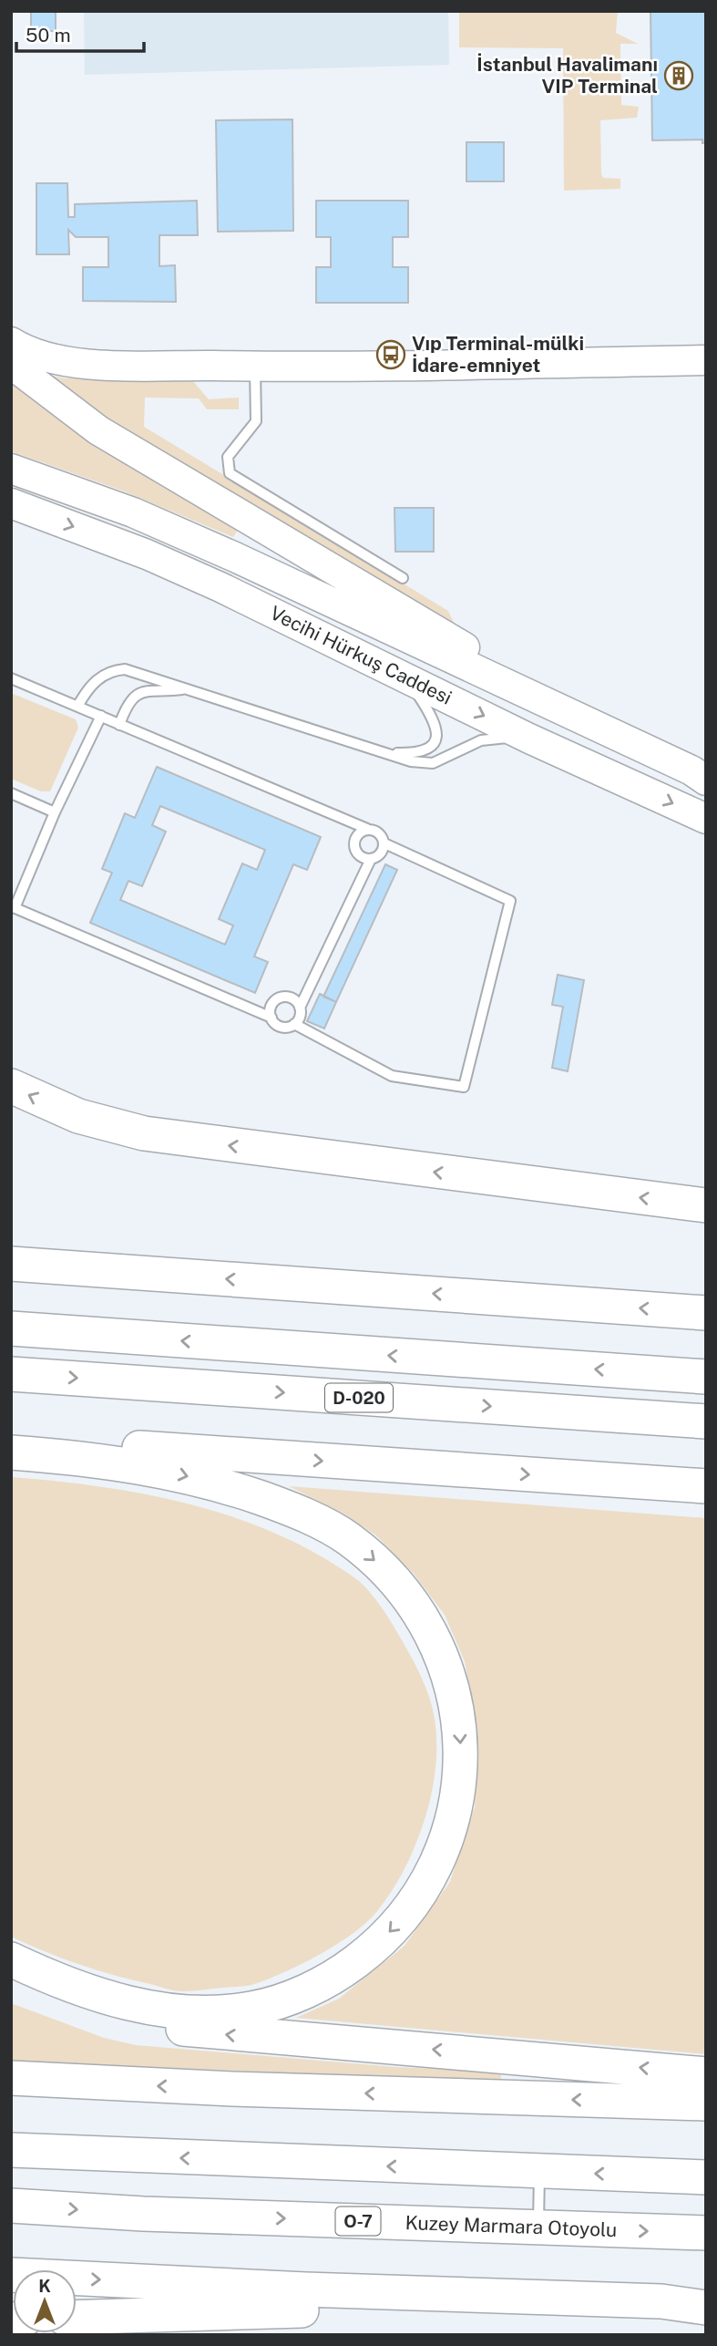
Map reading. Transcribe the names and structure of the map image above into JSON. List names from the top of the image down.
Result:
{
  "streets": {
    "highway": ["D-020", "O-7", "Kuzey Marmara Otoyolu"],
    "main road": ["Vecihi Hürkuş Caddesi"]
  },
  "places": {
    "building": ["İstanbul Havalimanı VIP Terminal"],
    "bus stop": ["Vıp Terminal-mülki İdare-emniyet"]
  },
  "scale_bar": "50 m",
  "north": "top"
}
